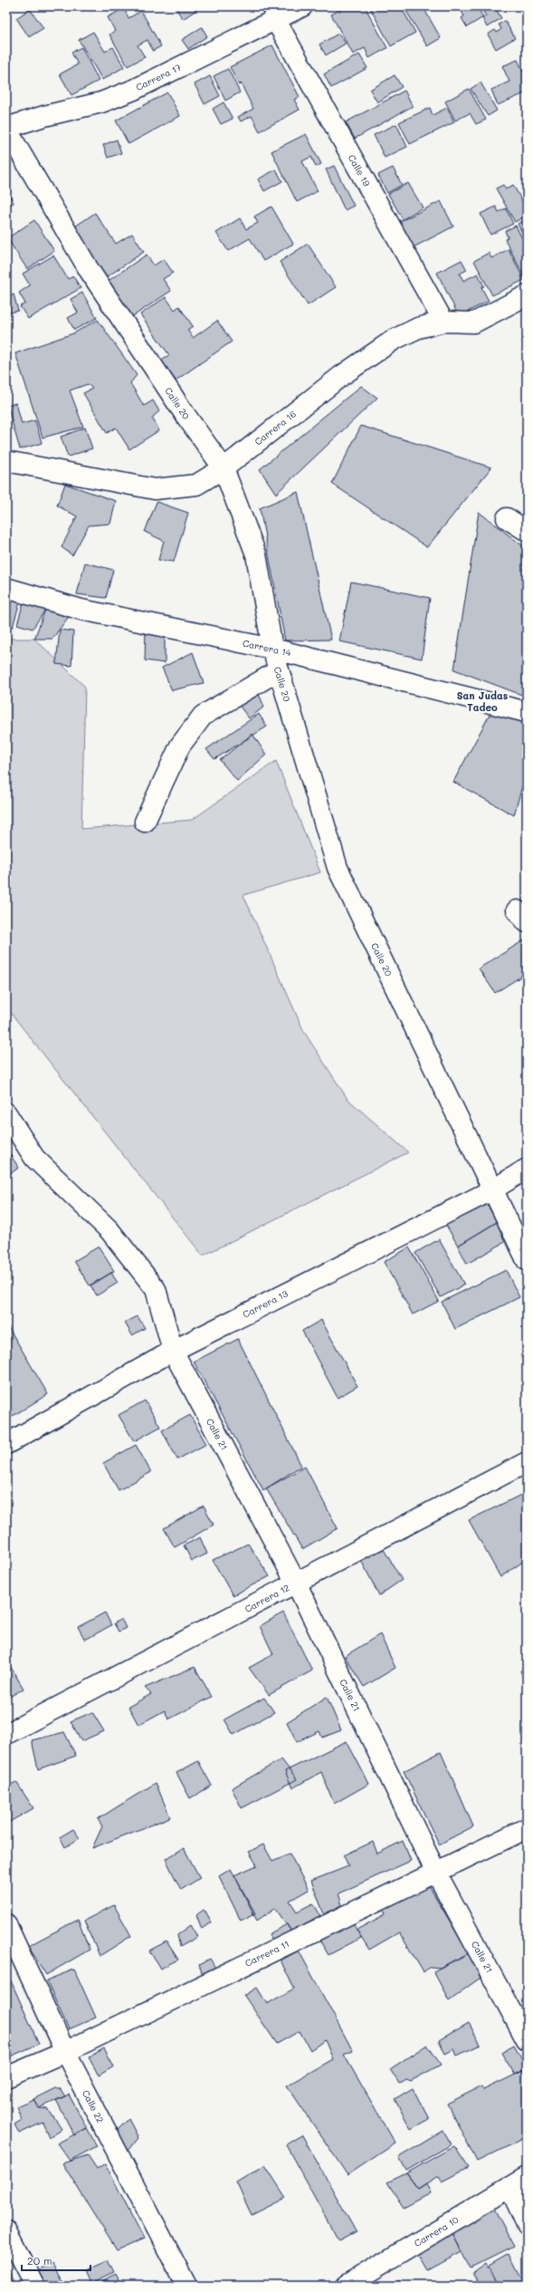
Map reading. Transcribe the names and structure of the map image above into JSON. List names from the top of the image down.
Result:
{
  "streets": {
    "street": [
      "Carrera 17",
      "Calle 19",
      "Calle 20",
      "Carrera 16",
      "Carrera 14",
      "Carrera 13",
      "Calle 21",
      "Carrera 12",
      "Carrera 11",
      "Calle 22",
      "Carrera 10"
    ]
  },
  "crossings": [
    ["Carrera 17", "Calle 19"],
    ["Carrera 17", "Calle 20"],
    ["Calle 19", "Carrera 16"],
    ["Calle 20", "Carrera 16"],
    ["Calle 20", "Carrera 14"],
    ["Calle 20", "Carrera 13"],
    ["Carrera 13", "Calle 21"],
    ["Calle 21", "Carrera 12"],
    ["Calle 21", "Carrera 11"],
    ["Carrera 11", "Calle 22"]
  ],
  "districts": ["San Judas Tadeo"],
  "scale_bar": "20 m"
}
